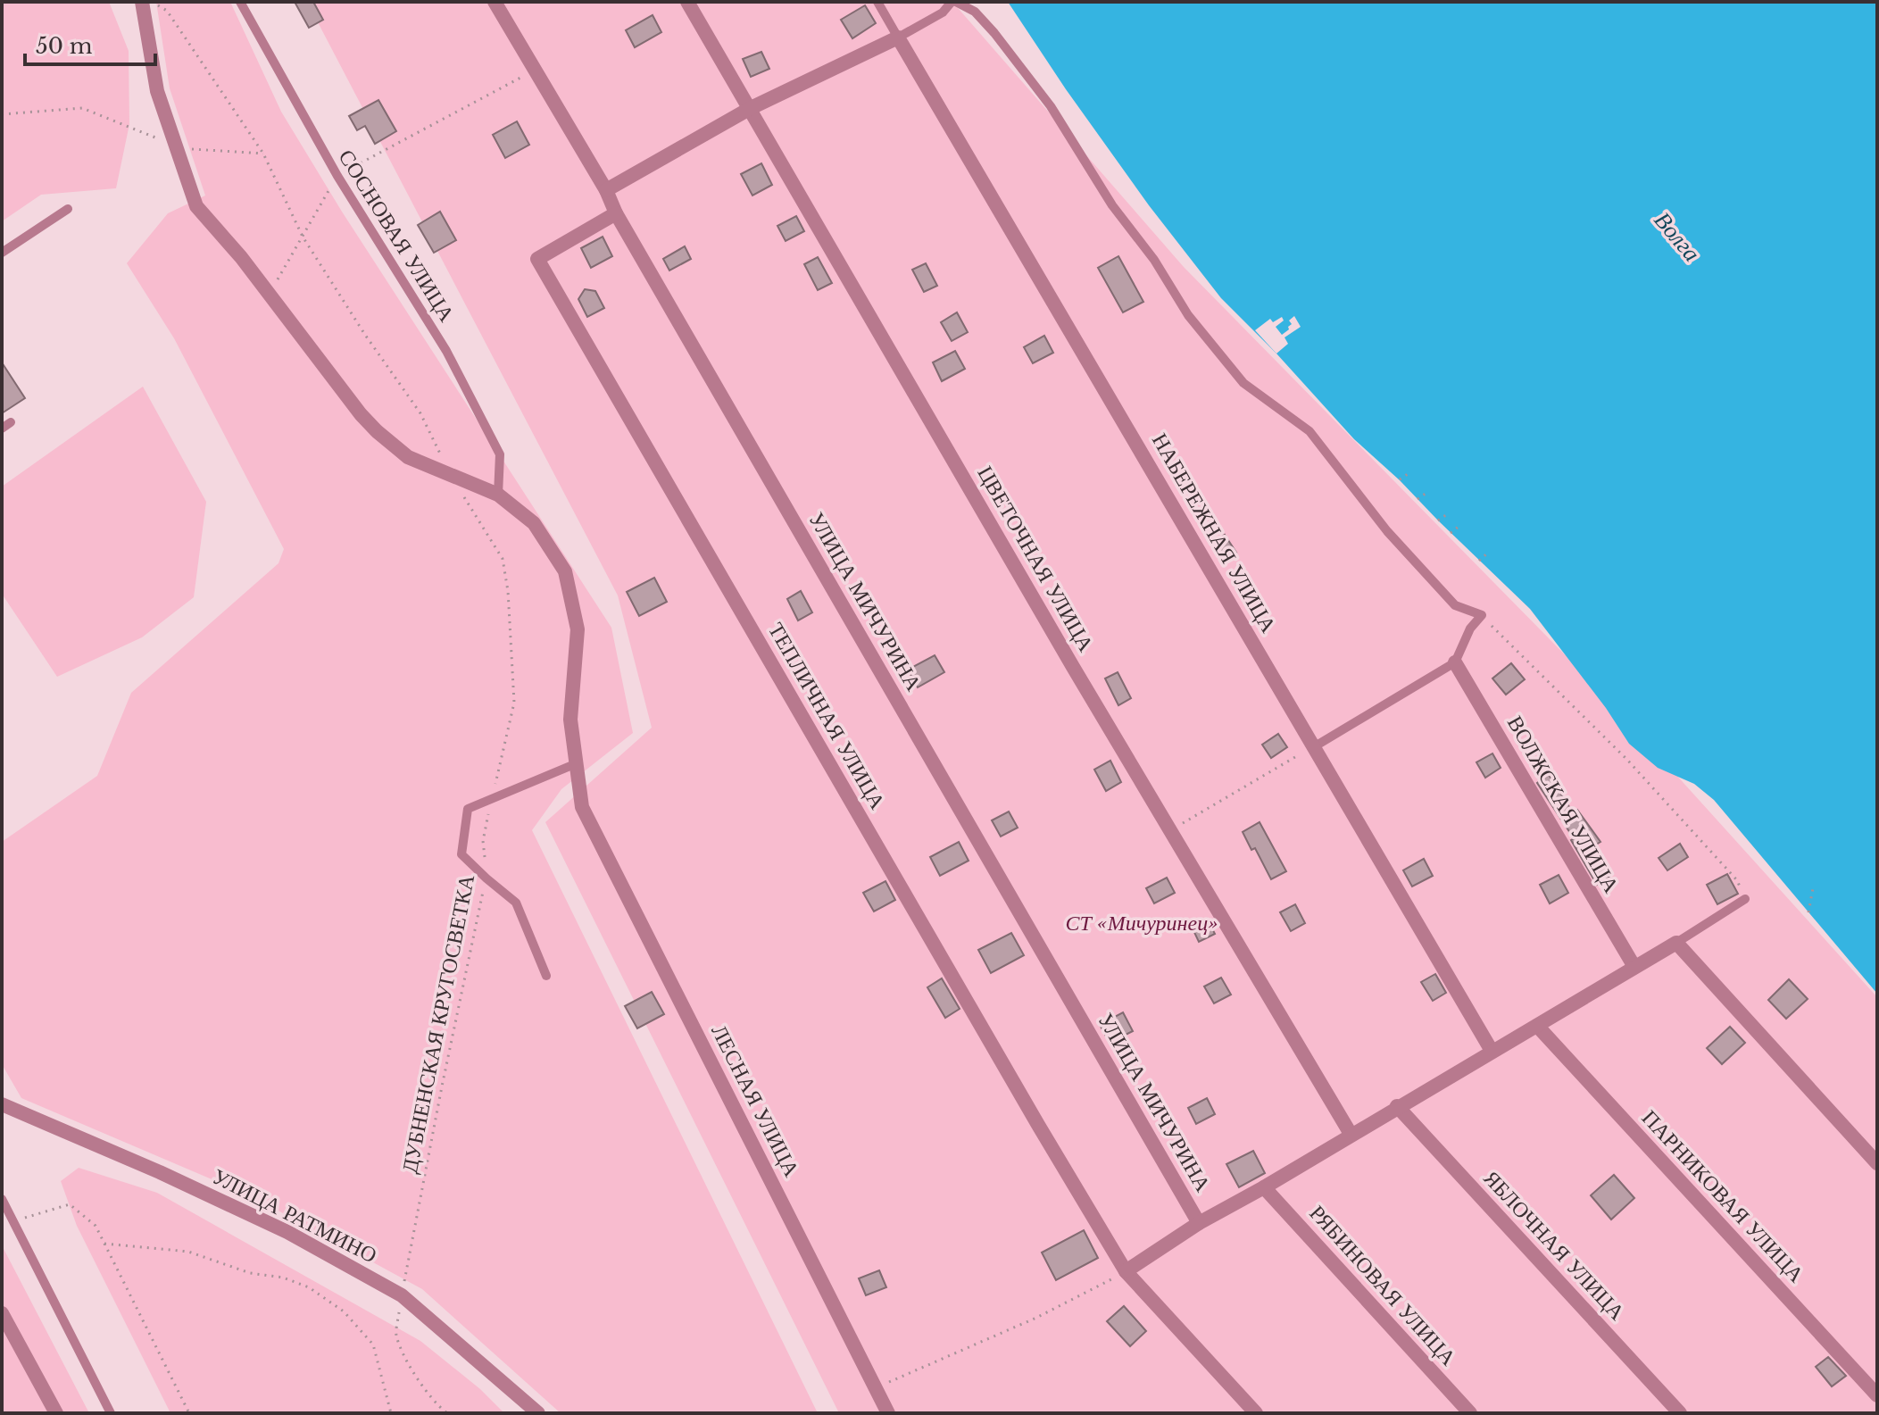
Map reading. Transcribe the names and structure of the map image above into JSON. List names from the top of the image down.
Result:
{
  "streets": {
    "street": [
      "НАБЕРЕЖНАЯ УЛИЦА",
      "ЦВЕТОЧНАЯ УЛИЦА",
      "УЛИЦА МИЧУРИНА",
      "ТЕПЛИЧНАЯ УЛИЦА",
      "ВОЛЖСКАЯ УЛИЦА",
      "ЛЕСНАЯ УЛИЦА",
      "ПАРНИКОВАЯ УЛИЦА",
      "УЛИЦА РАТМИНО",
      "ЯБЛОЧНАЯ УЛИЦА",
      "РЯБИНОВАЯ УЛИЦА"
    ],
    "lane": ["СОСНОВАЯ УЛИЦА"],
    "path": ["ДУБНЕНСКАЯ КРУГОСВЕТКА"]
  },
  "crossings": [
    ["СОСНОВАЯ УЛИЦА", "ЛЕСНАЯ УЛИЦА"],
    ["УЛИЦА МИЧУРИНА", "ТЕПЛИЧНАЯ УЛИЦА"],
    ["ДУБНЕНСКАЯ КРУГОСВЕТКА", "ЛЕСНАЯ УЛИЦА"],
    ["ДУБНЕНСКАЯ КРУГОСВЕТКА", "УЛИЦА РАТМИНО"]
  ],
  "water": ["Волга"],
  "parks": ["СТ «Мичуринец»"],
  "scale_bar": "50 m"
}
